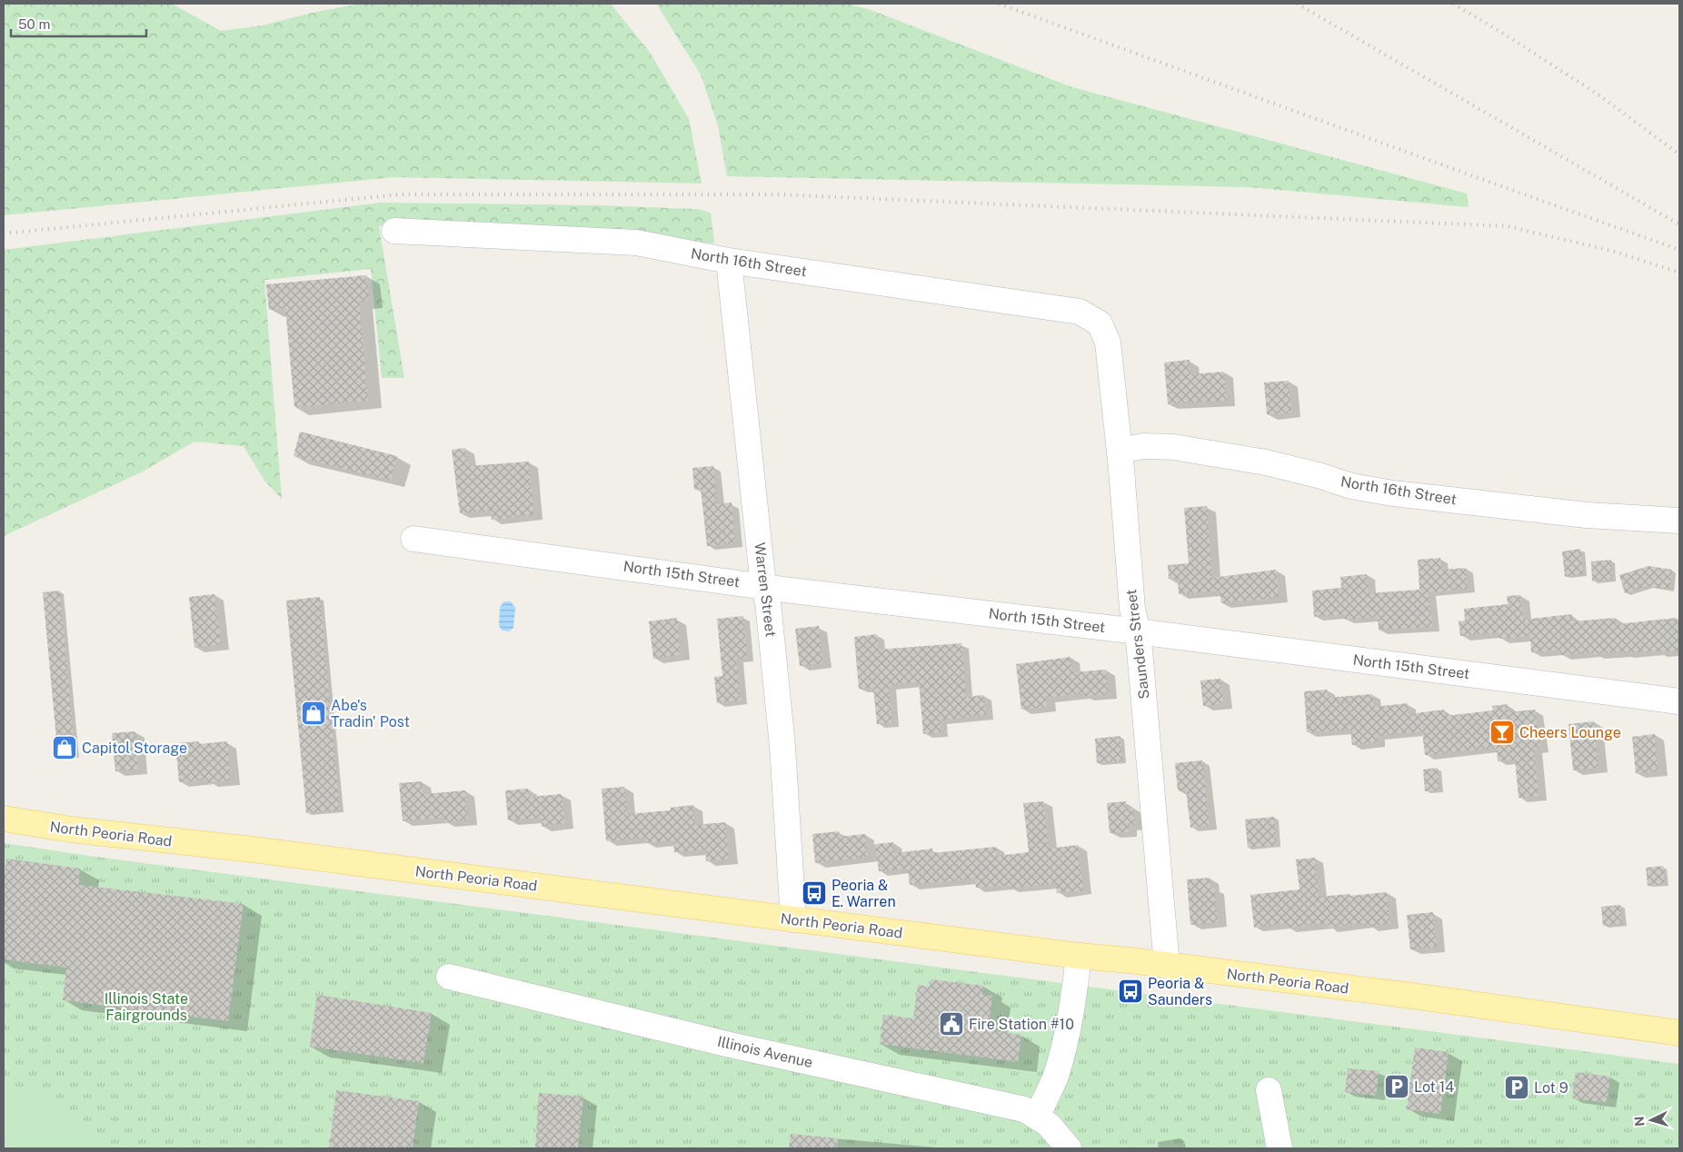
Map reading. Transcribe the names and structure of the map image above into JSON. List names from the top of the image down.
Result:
{
  "streets": {
    "main road": ["North Peoria Road"],
    "street": [
      "North 16th Street",
      "North 15th Street",
      "Warren Street",
      "Saunders Street",
      "Illinois Avenue"
    ]
  },
  "crossings": [
    ["North 16th Street", "Warren Street"],
    ["North 16th Street", "Saunders Street"],
    ["North 15th Street", "Warren Street"],
    ["North 15th Street", "Saunders Street"],
    ["Warren Street", "North Peoria Road"],
    ["Saunders Street", "North Peoria Road"]
  ],
  "parks": ["Illinois State Fairgrounds"],
  "places": {
    "shop": ["Abe's Tradin' Post", "Capitol Storage"],
    "bar": ["Cheers Lounge"],
    "bus stop": ["Peoria & E. Warren", "Peoria & Saunders"],
    "public building": ["Fire Station #10"],
    "parking": ["Lot 14", "Lot 9"]
  },
  "scale_bar": "50 m",
  "north": "left"
}
